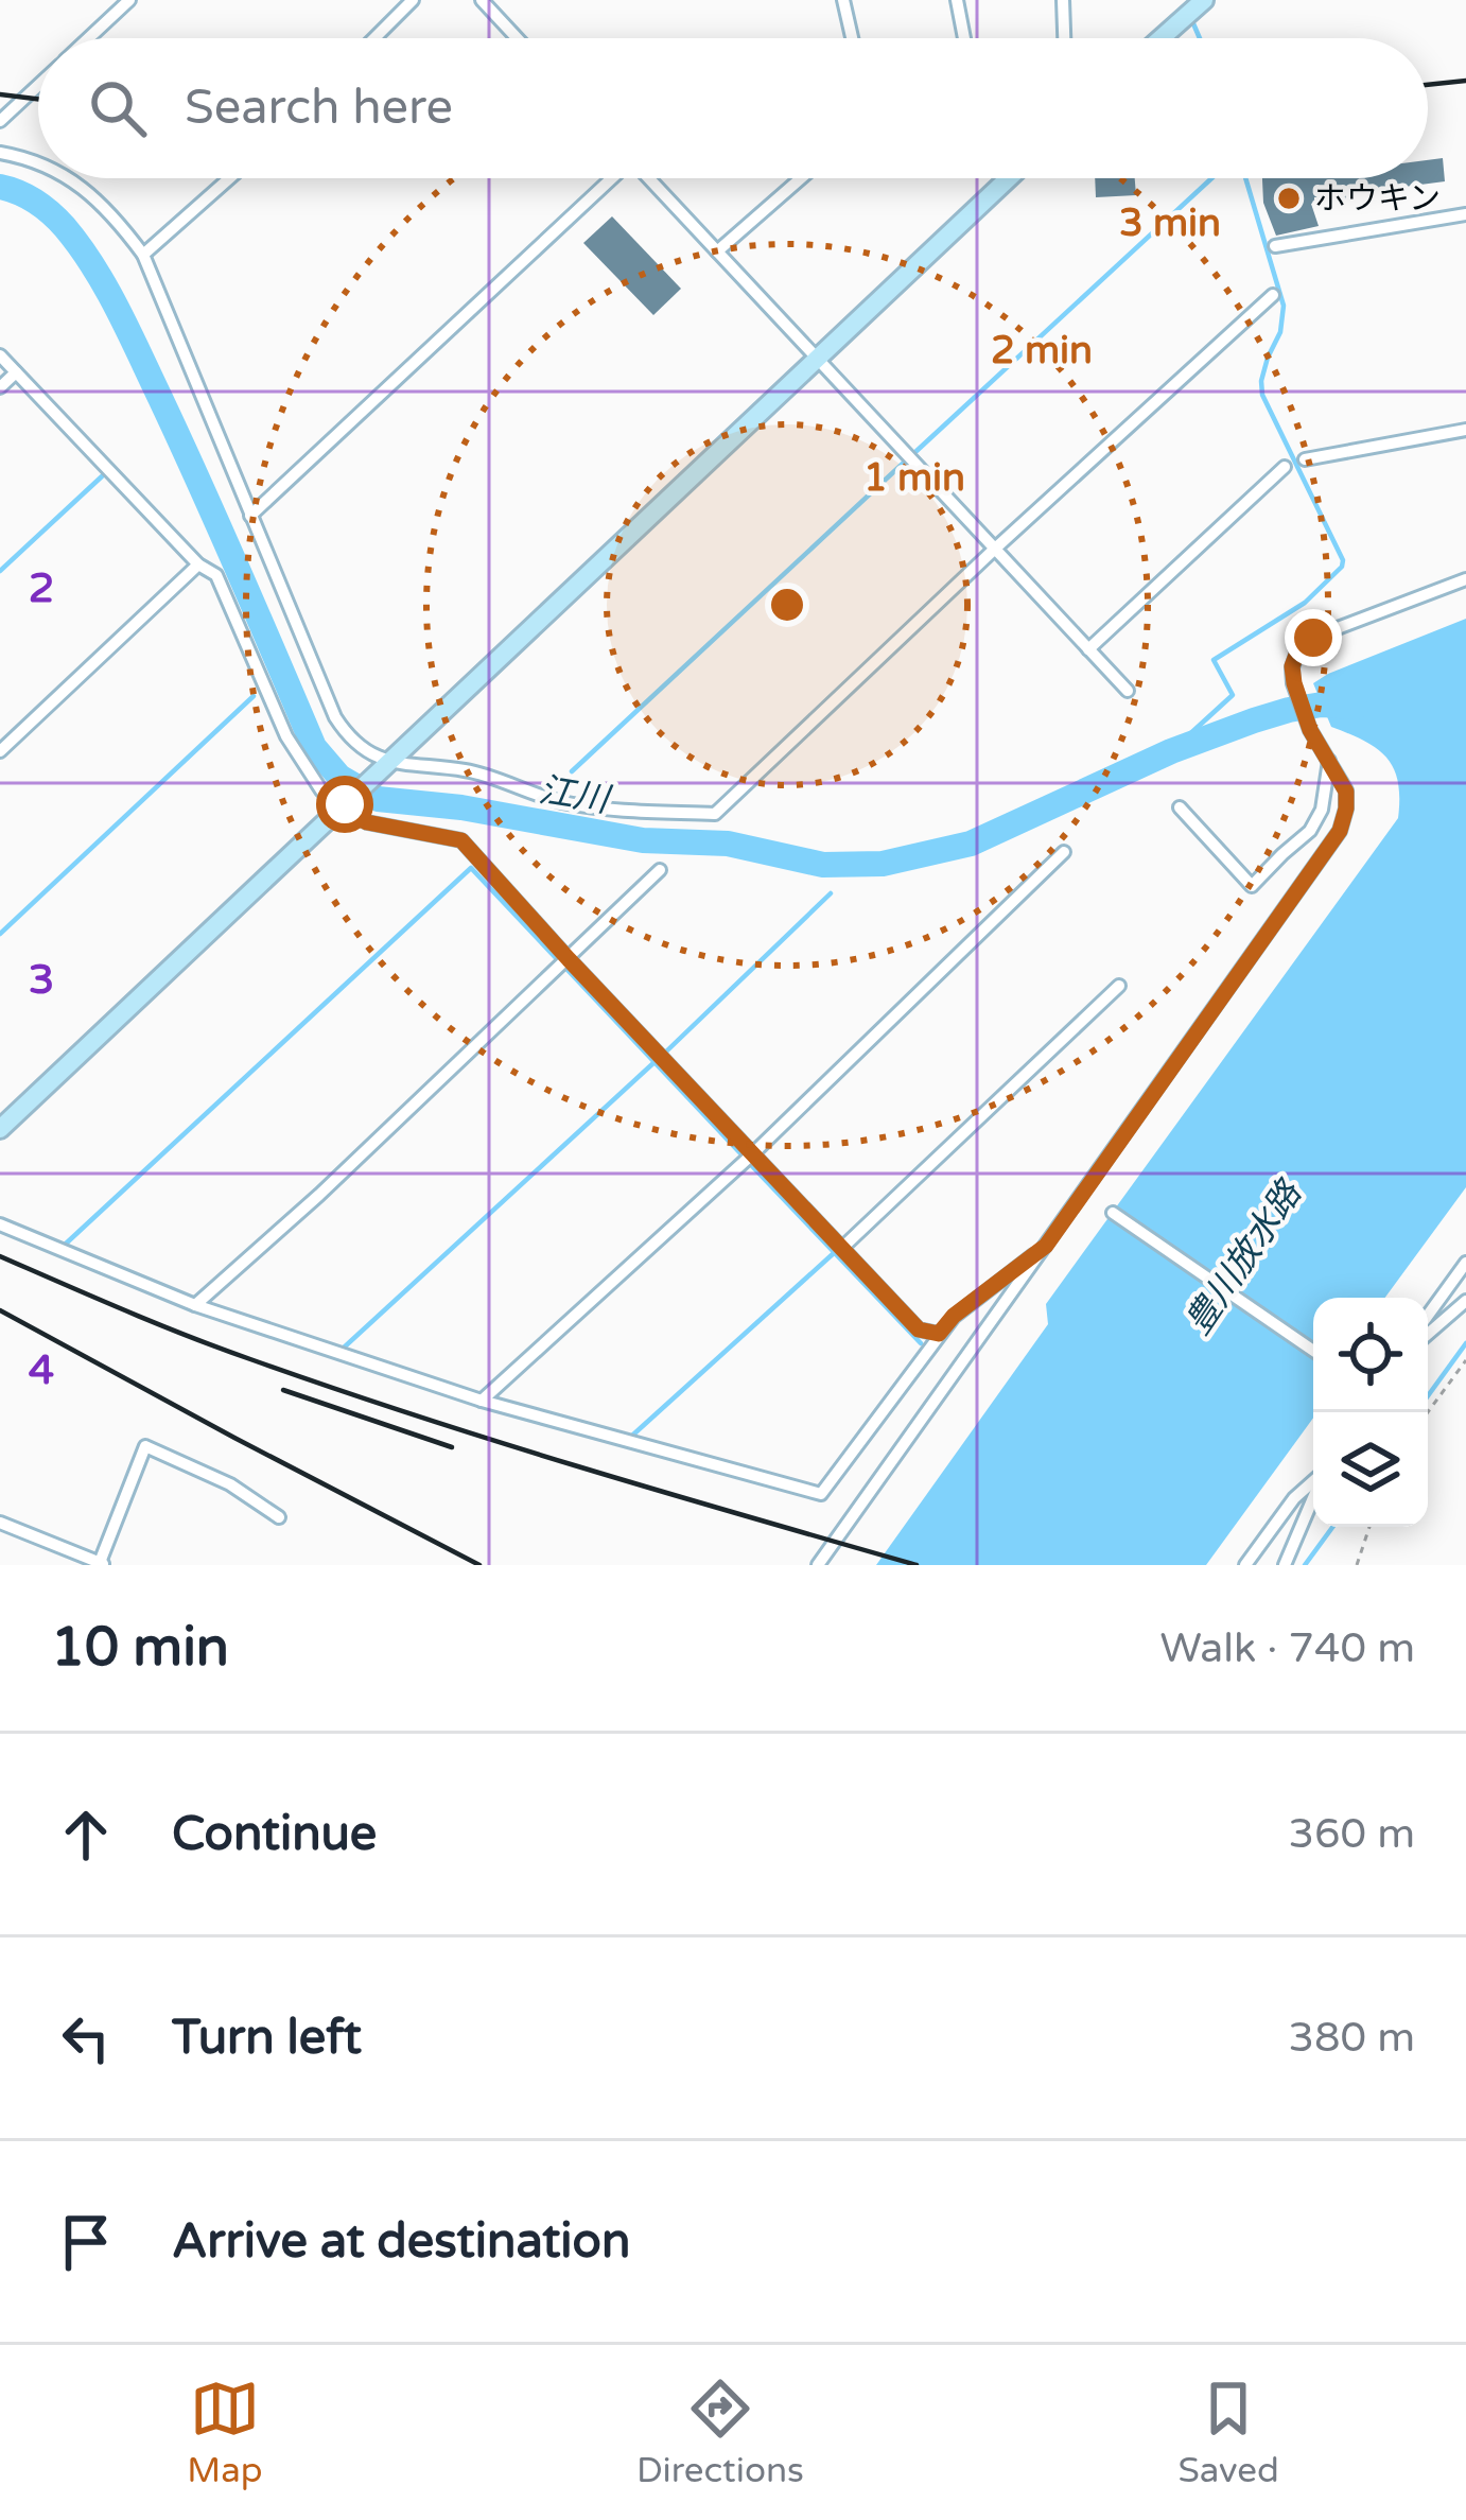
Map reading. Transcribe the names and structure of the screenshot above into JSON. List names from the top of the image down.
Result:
{
  "water": ["江川", "豊川放水路"],
  "places": ["ホウキン"],
  "page": {
    "search": "Search here",
    "heading": ["10 min", "Walk · 740 m"],
    "list": [
      ["Continue", "360 m"],
      ["Turn left", "380 m"],
      "Arrive at destination"
    ],
    "nav": ["Map", "Directions", "Saved"]
  },
  "grid": {
    "rows": ["2", "3", "4"]
  },
  "rings": ["3 min", "2 min", "1 min"]
}
